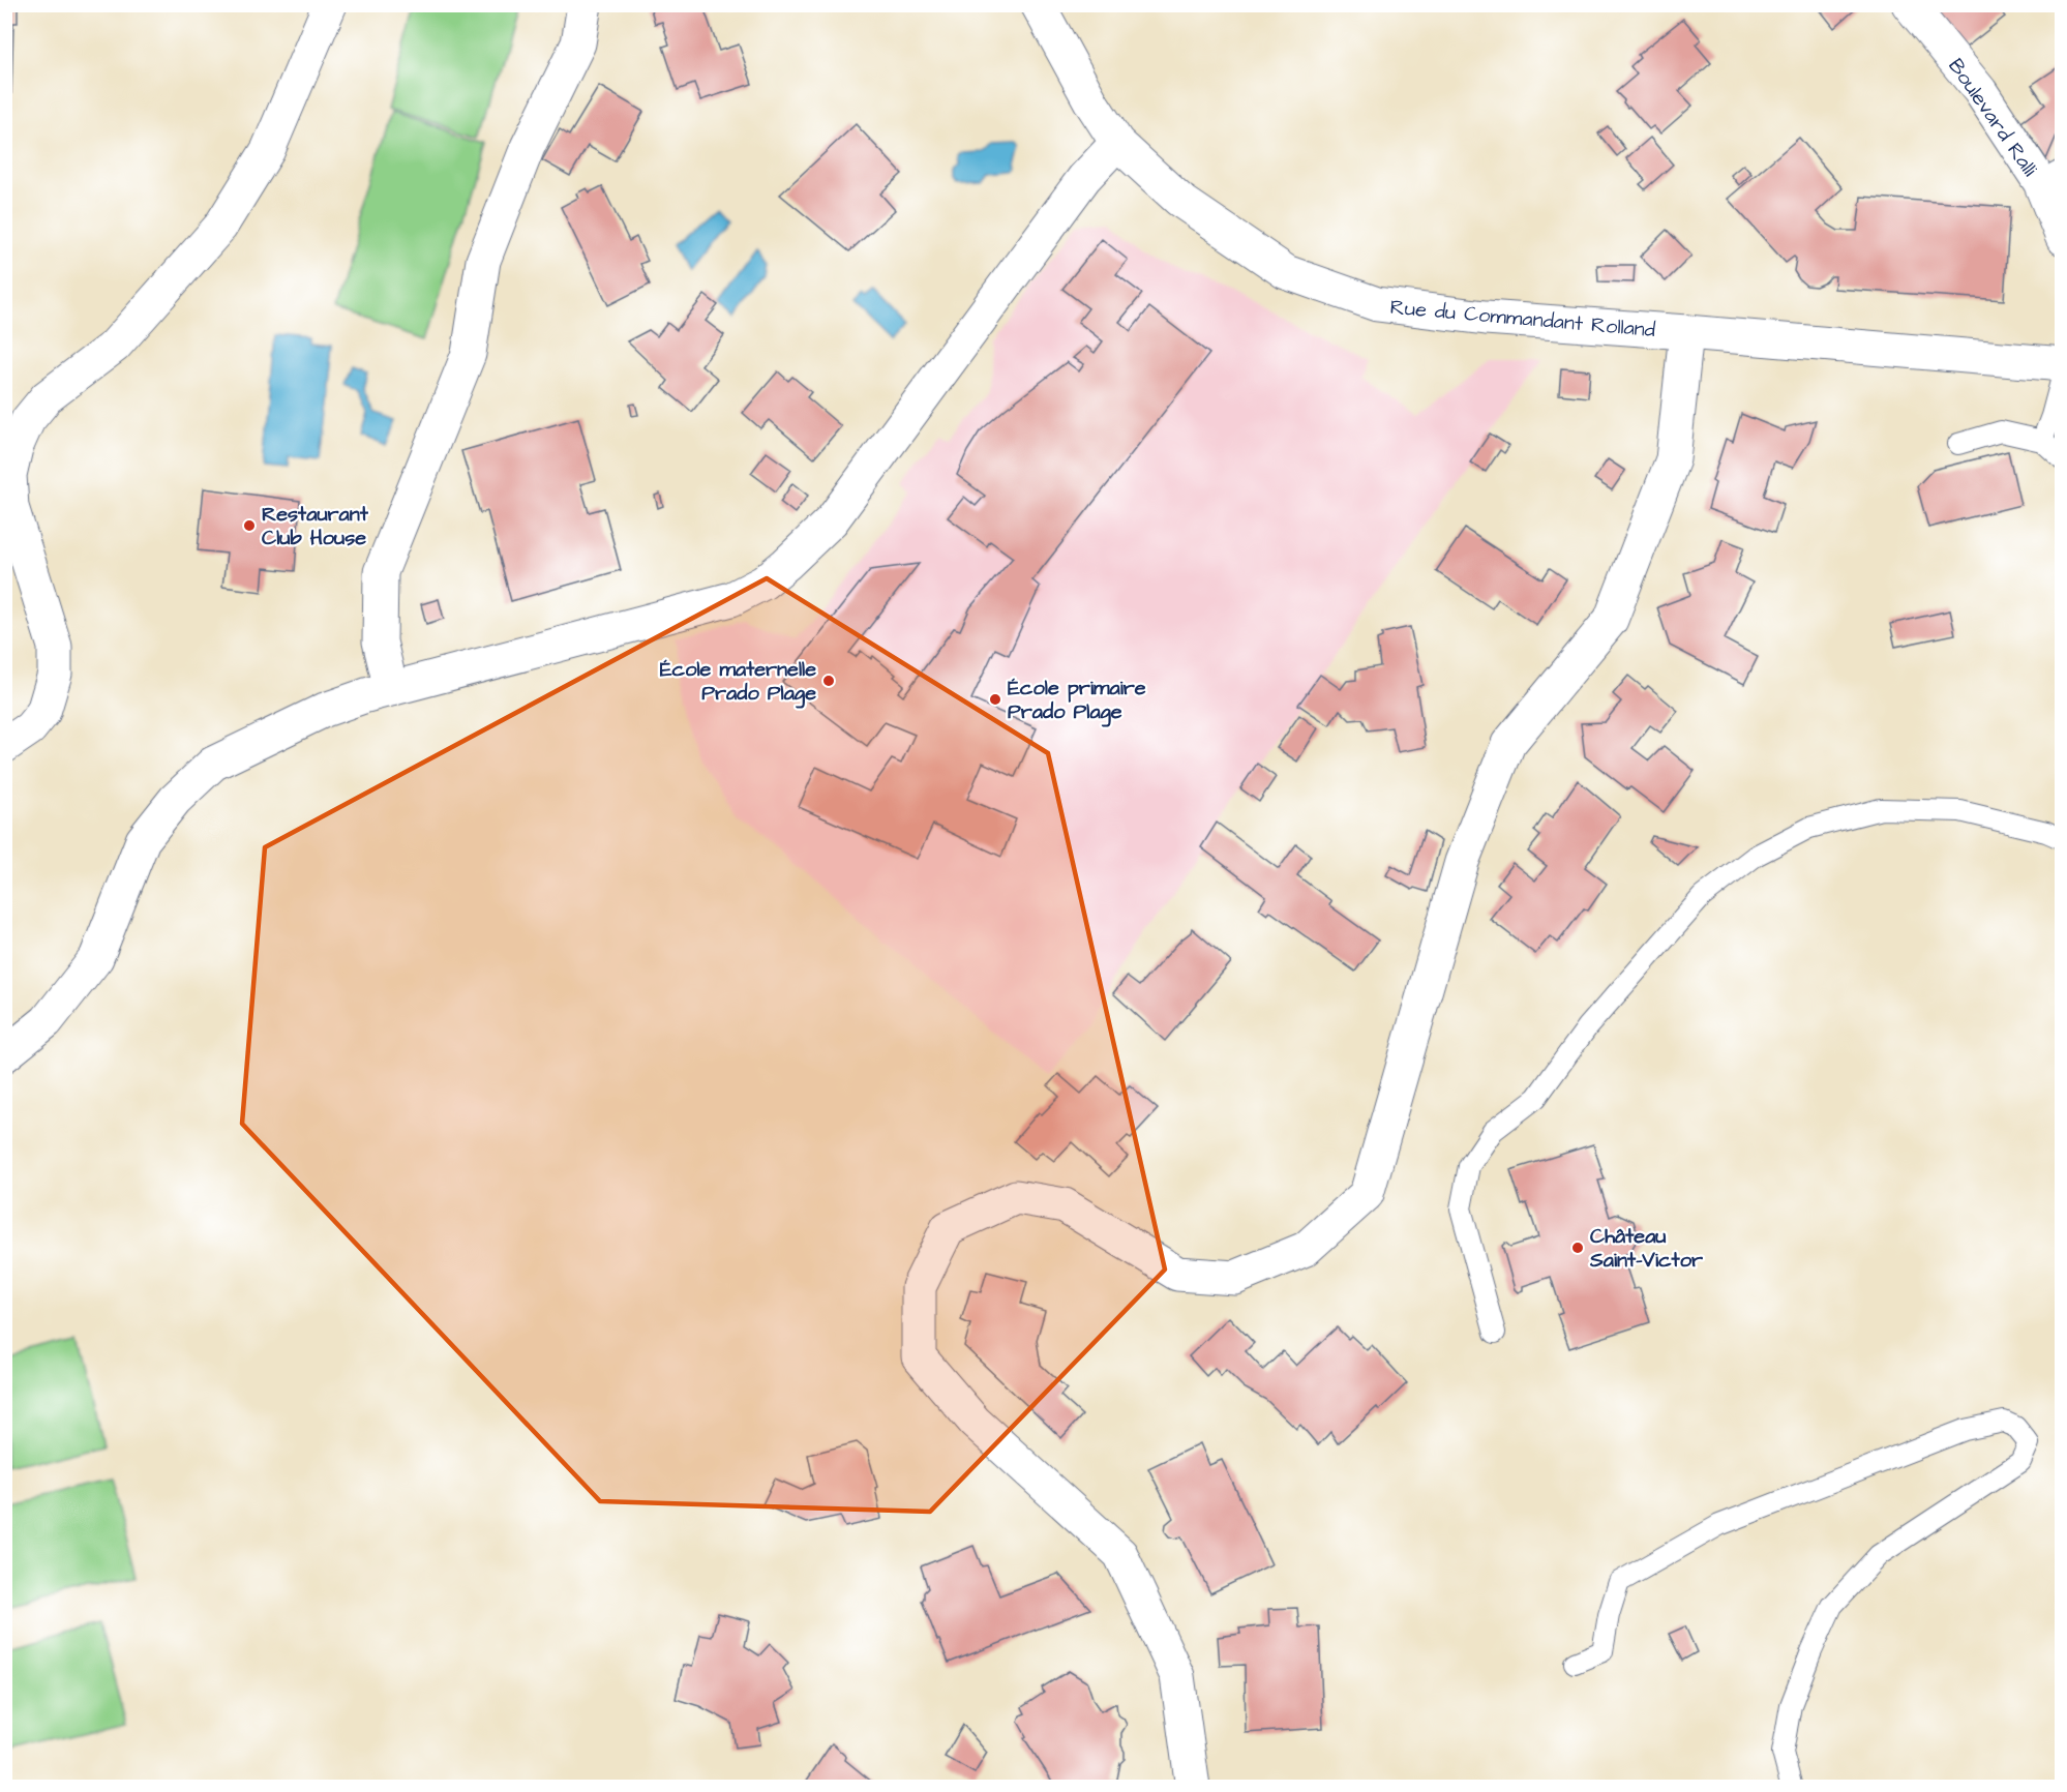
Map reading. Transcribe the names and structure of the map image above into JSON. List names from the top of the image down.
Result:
{
  "streets": {
    "street": ["Boulevard Ralli", "Rue du Commandant Rolland"]
  },
  "places": [
    "Restaurant Club House",
    "École maternelle Prado Plage",
    "École primaire Prado Plage",
    "Château Saint-Victor"
  ]
}
